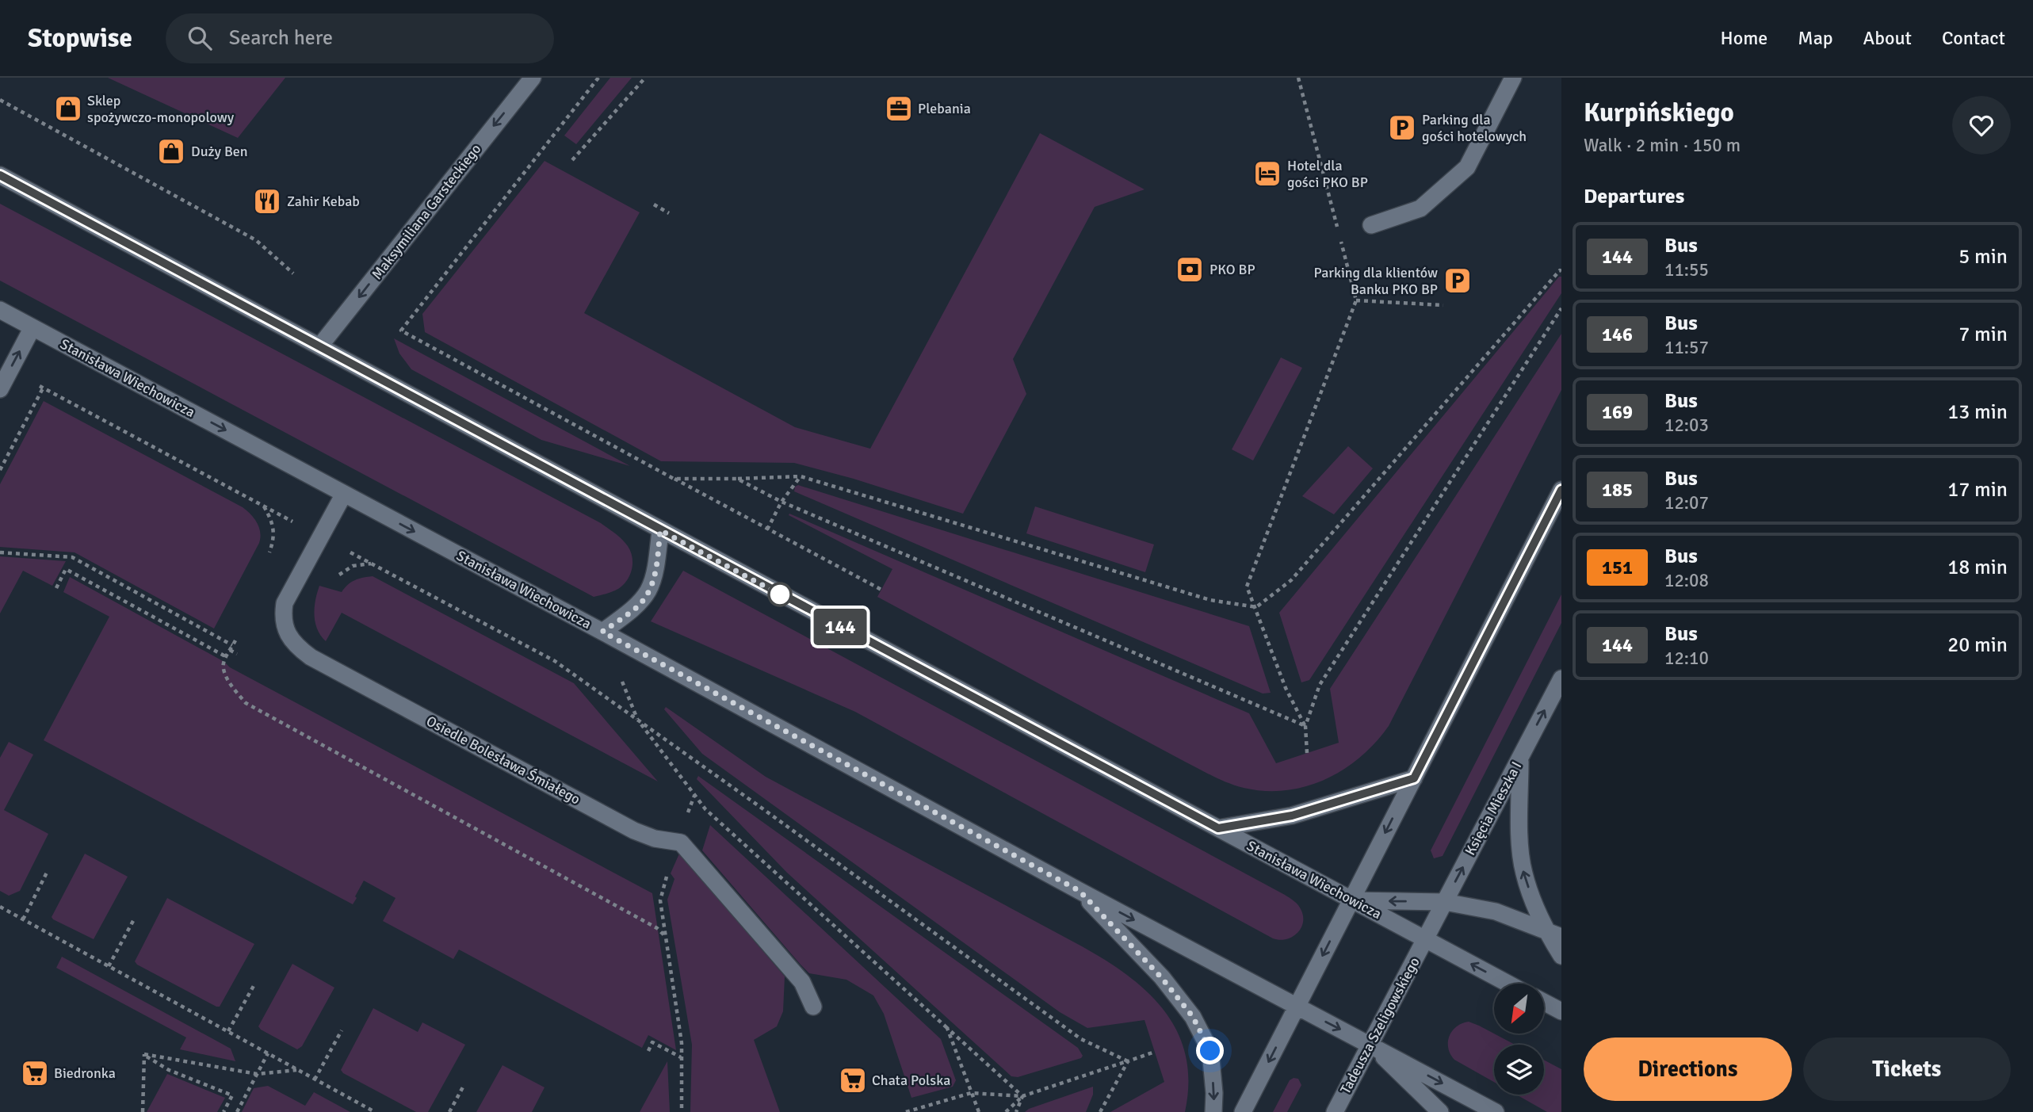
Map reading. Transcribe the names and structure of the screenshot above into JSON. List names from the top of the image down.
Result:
{
  "streets": {
    "street": [
      "Maksymiliana Garsteckiego",
      "Stanisława Wiechowicza",
      "Osiedle Bolesława Śmiałego",
      "Księcia Mieszka I",
      "Tadeusza Szeligowskiego"
    ]
  },
  "crossings": [
    ["Maksymiliana Garsteckiego", "Stanisława Wiechowicza"],
    ["Stanisława Wiechowicza", "Osiedle Bolesława Śmiałego"],
    ["Stanisława Wiechowicza", "Księcia Mieszka I"],
    ["Stanisława Wiechowicza", "Tadeusza Szeligowskiego"],
    ["Księcia Mieszka I", "Tadeusza Szeligowskiego"]
  ],
  "one_way": ["Maksymiliana Garsteckiego"],
  "places": {
    "shop": ["Sklep spożywczo-monopolowy", "Duży Ben"],
    "office": ["Plebania"],
    "parking": ["Parking dla gości hotelowych", "Parking dla klientów Banku PKO BP"],
    "hotel": ["Hotel dla gości PKO BP"],
    "restaurant": ["Zahir Kebab"],
    "bank": ["PKO BP"],
    "supermarket": ["Biedronka", "Chata Polska"]
  },
  "lines": ["bus line 144"],
  "north": "bottom left",
  "page": {
    "header": "Stopwise",
    "search": "Search here",
    "nav": [
      "Home",
      "Map",
      "About",
      "Contact"
    ],
    "on_map": "144",
    "heading": [
      ["Kurpińskiego", "Walk · 2 min · 150 m"],
      "Departures"
    ],
    "list": [
      {
        "mark": "144",
        "name": "Bus",
        "note": "11:55",
        "value": "5 min"
      },
      {
        "mark": "146",
        "name": "Bus",
        "note": "11:57",
        "value": "7 min"
      },
      {
        "mark": "169",
        "name": "Bus",
        "note": "12:03",
        "value": "13 min"
      },
      {
        "mark": "185",
        "name": "Bus",
        "note": "12:07",
        "value": "17 min"
      },
      {
        "mark": "151",
        "name": "Bus",
        "note": "12:08",
        "value": "18 min"
      },
      {
        "mark": "144",
        "name": "Bus",
        "note": "12:10",
        "value": "20 min"
      }
    ],
    "buttons": ["Directions", "Tickets"]
  }
}
